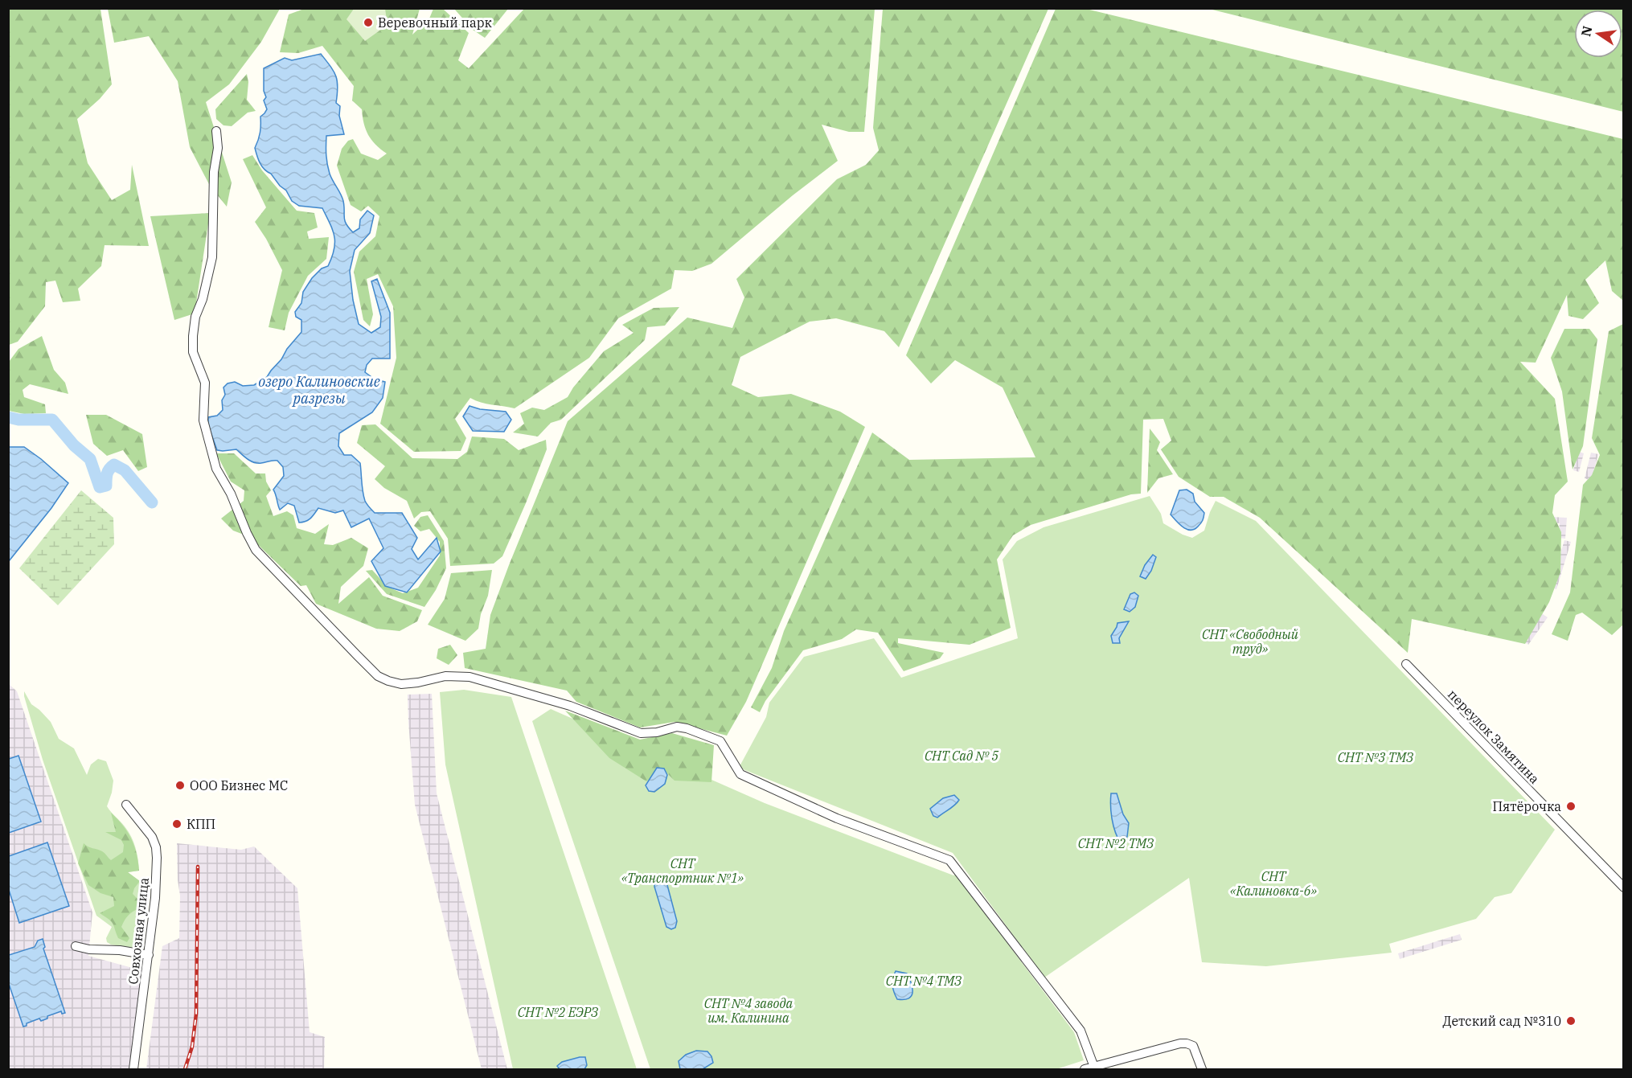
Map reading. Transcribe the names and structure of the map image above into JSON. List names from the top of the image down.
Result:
{
  "streets": {
    "street": ["переулок Замятина", "Совхозная улица"]
  },
  "water": ["озеро Калиновские разрезы"],
  "parks": [
    "СНТ «Свободный труд»",
    "СНТ Сад № 5",
    "СНТ №3 ТМЗ",
    "СНТ №2 ТМЗ",
    "СНТ «Транспортник №1»",
    "СНТ «Калиновка-6»",
    "СНТ №4 ТМЗ",
    "СНТ №4 завода им. Калинина",
    "СНТ №2 ЕЭРЗ"
  ],
  "places": [
    "Веревочный парк",
    "ООО Бизнес МС",
    "Пятёрочка",
    "КПП",
    "Детский сад №310"
  ],
  "north": "left"
}
